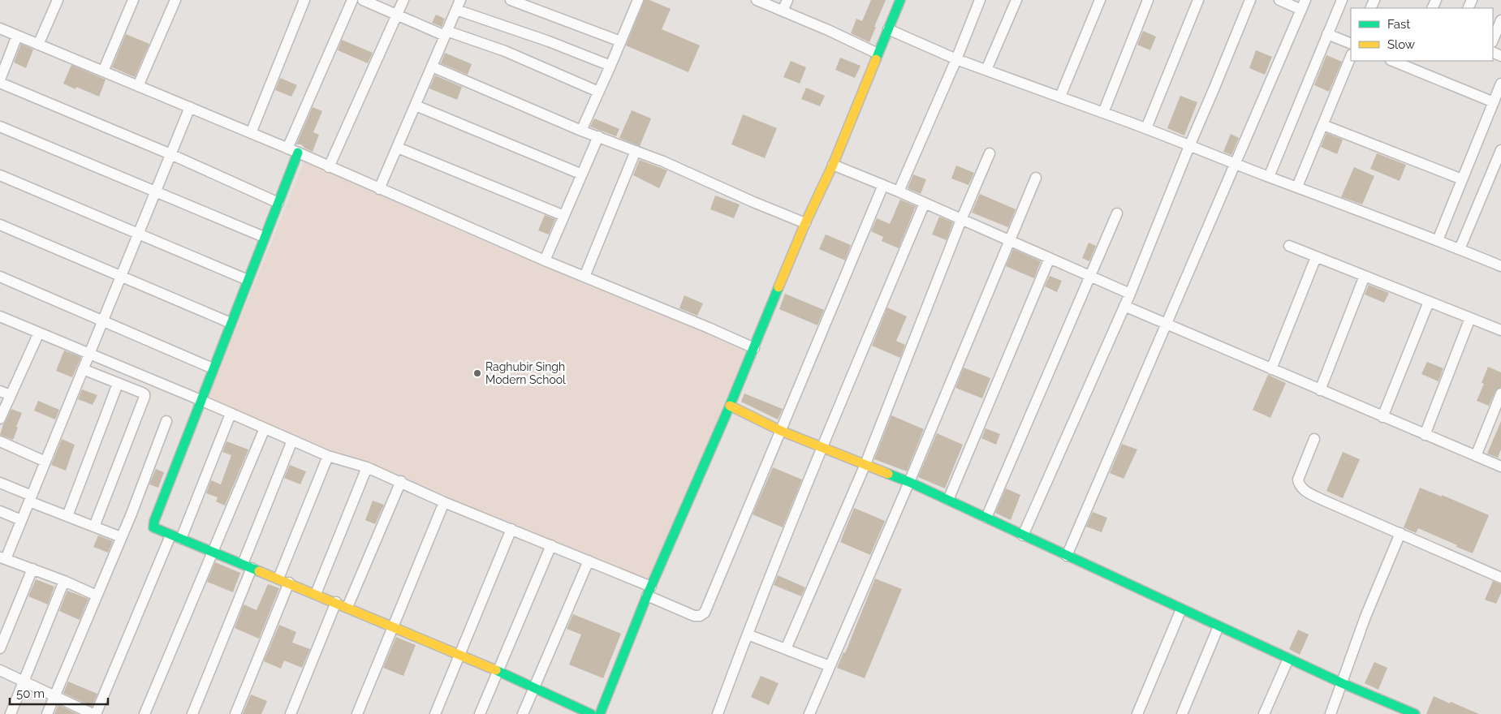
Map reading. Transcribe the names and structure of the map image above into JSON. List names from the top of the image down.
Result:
{
  "places": ["Raghubir Singh Modern School"],
  "legend": ["Fast", "Slow"],
  "scale_bar": "50 m"
}
